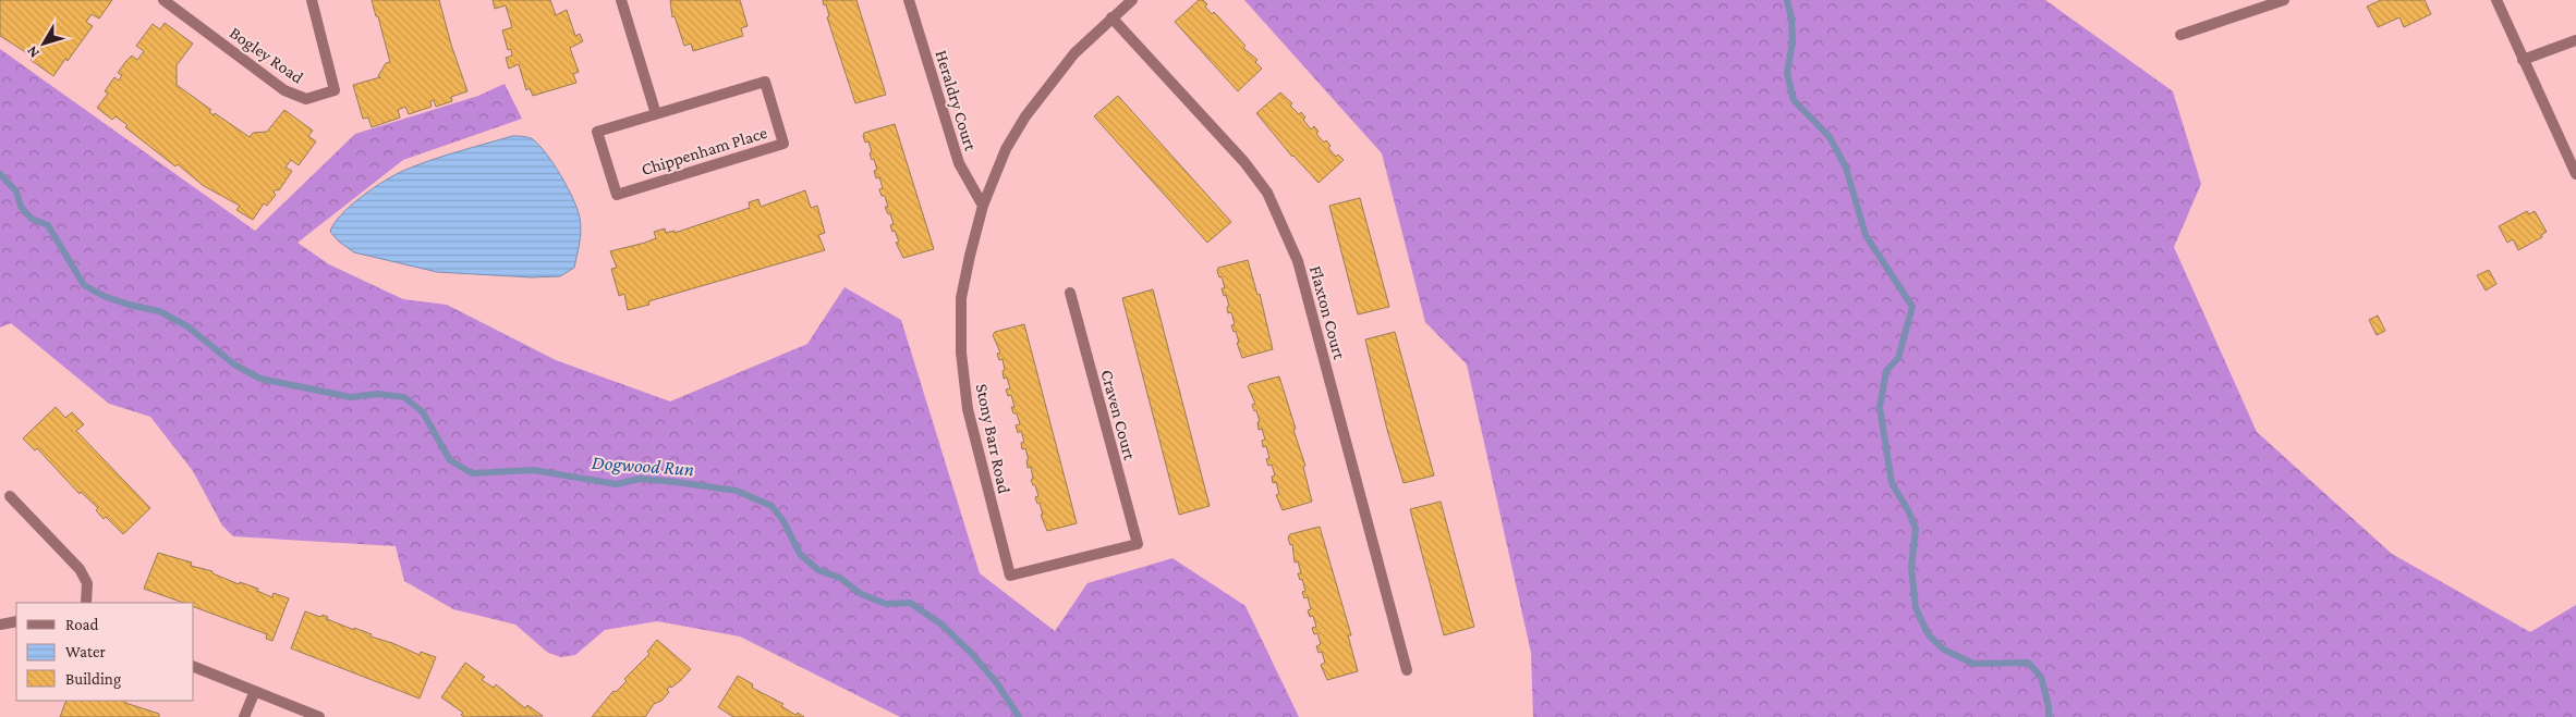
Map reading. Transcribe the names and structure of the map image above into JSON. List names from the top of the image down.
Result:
{
  "streets": {
    "street": [
      "Bogley Road",
      "Heraldry Court",
      "Chippenham Place",
      "Flaxton Court",
      "Craven Court",
      "Stony Barr Road"
    ]
  },
  "crossings": [
    ["Heraldry Court", "Stony Barr Road"],
    ["Flaxton Court", "Stony Barr Road"],
    ["Craven Court", "Stony Barr Road"]
  ],
  "water": ["Dogwood Run"],
  "legend": ["Road", "Water", "Building"],
  "north": "bottom left"
}
